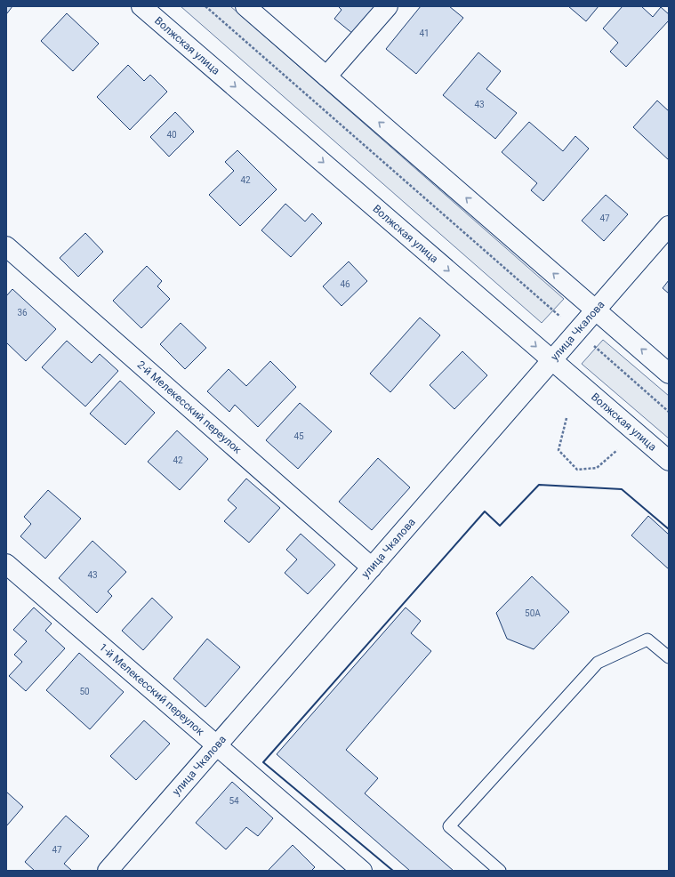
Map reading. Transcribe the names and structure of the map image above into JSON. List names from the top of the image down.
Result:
{
  "streets": {
    "street": [
      "Волжская улица",
      "улица Чкалова",
      "2-й Мелекесский переулок",
      "1-й Мелекесский переулок"
    ]
  },
  "crossings": [
    ["Волжская улица", "улица Чкалова"],
    ["улица Чкалова", "2-й Мелекесский переулок"],
    ["улица Чкалова", "1-й Мелекесский переулок"]
  ],
  "house_numbers": [
    "41",
    "43",
    "40",
    "42",
    "47",
    "46",
    "36",
    "45",
    "42",
    "43",
    "50А",
    "50",
    "54",
    "47"
  ]
}
